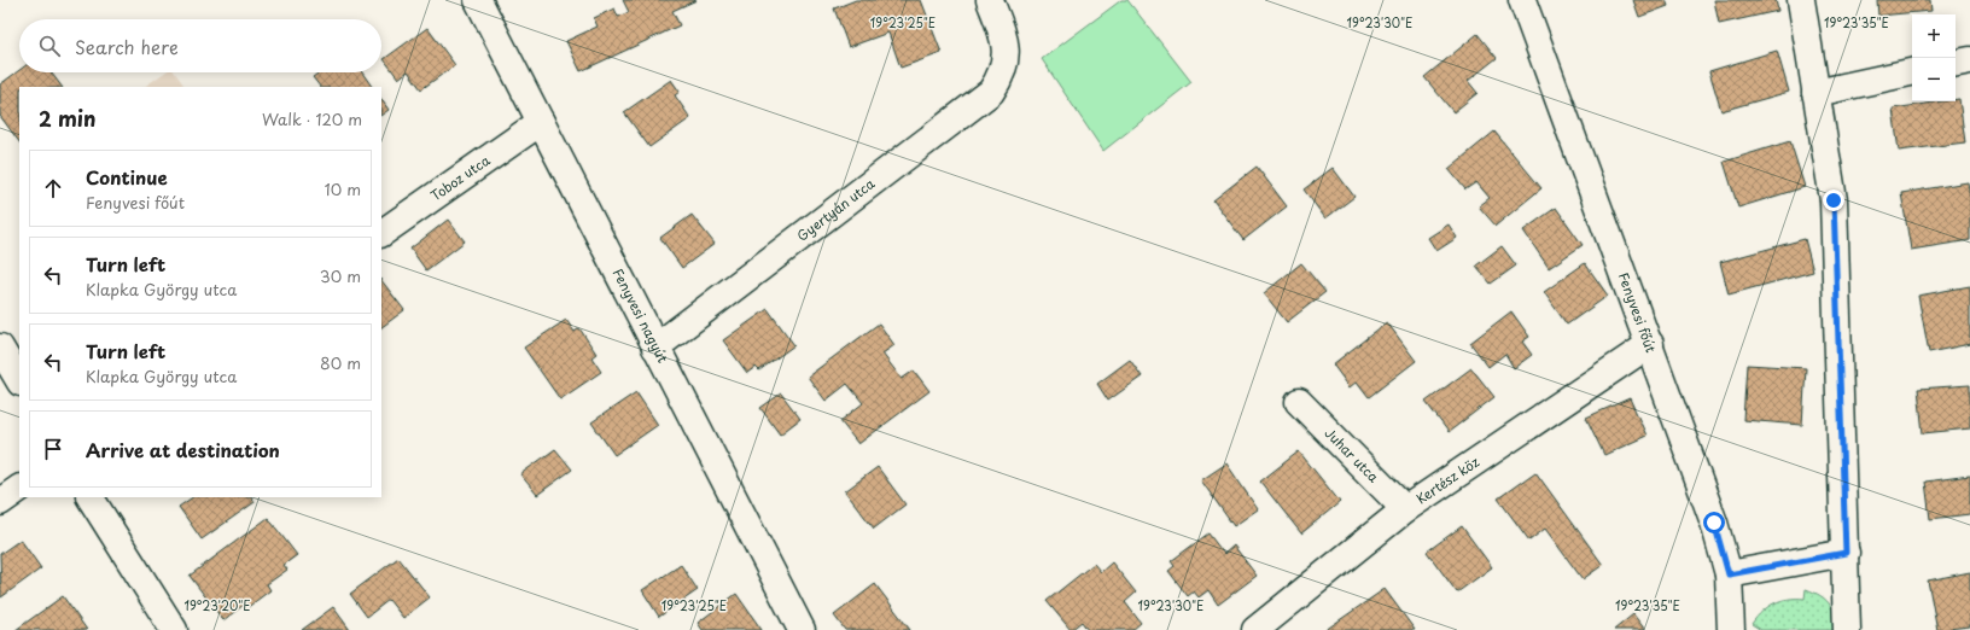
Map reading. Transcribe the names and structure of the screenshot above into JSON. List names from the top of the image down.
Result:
{
  "streets": {
    "street": [
      "Toboz utca",
      "Gyertyán utca",
      "Fenyvesi főút",
      "Fenyvesi nagyút",
      "Juhar utca",
      "Kertész köz"
    ]
  },
  "crossings": [
    ["Toboz utca", "Fenyvesi nagyút"],
    ["Gyertyán utca", "Fenyvesi nagyút"],
    ["Fenyvesi főút", "Kertész köz"],
    ["Juhar utca", "Kertész köz"]
  ],
  "page": {
    "map_buttons": ["+", "−"],
    "search": "Search here",
    "heading": ["2 min", "Walk · 120 m"],
    "list": [
      ["Continue", "Fenyvesi főút", "10 m"],
      ["Turn left", "Klapka György utca", "30 m"],
      ["Turn left", "Klapka György utca", "80 m"],
      "Arrive at destination"
    ]
  },
  "coordinates": [
    "19°23'25\"E",
    "19°23'30\"E",
    "19°23'35\"E",
    "19°23'20\"E"
  ]
}
